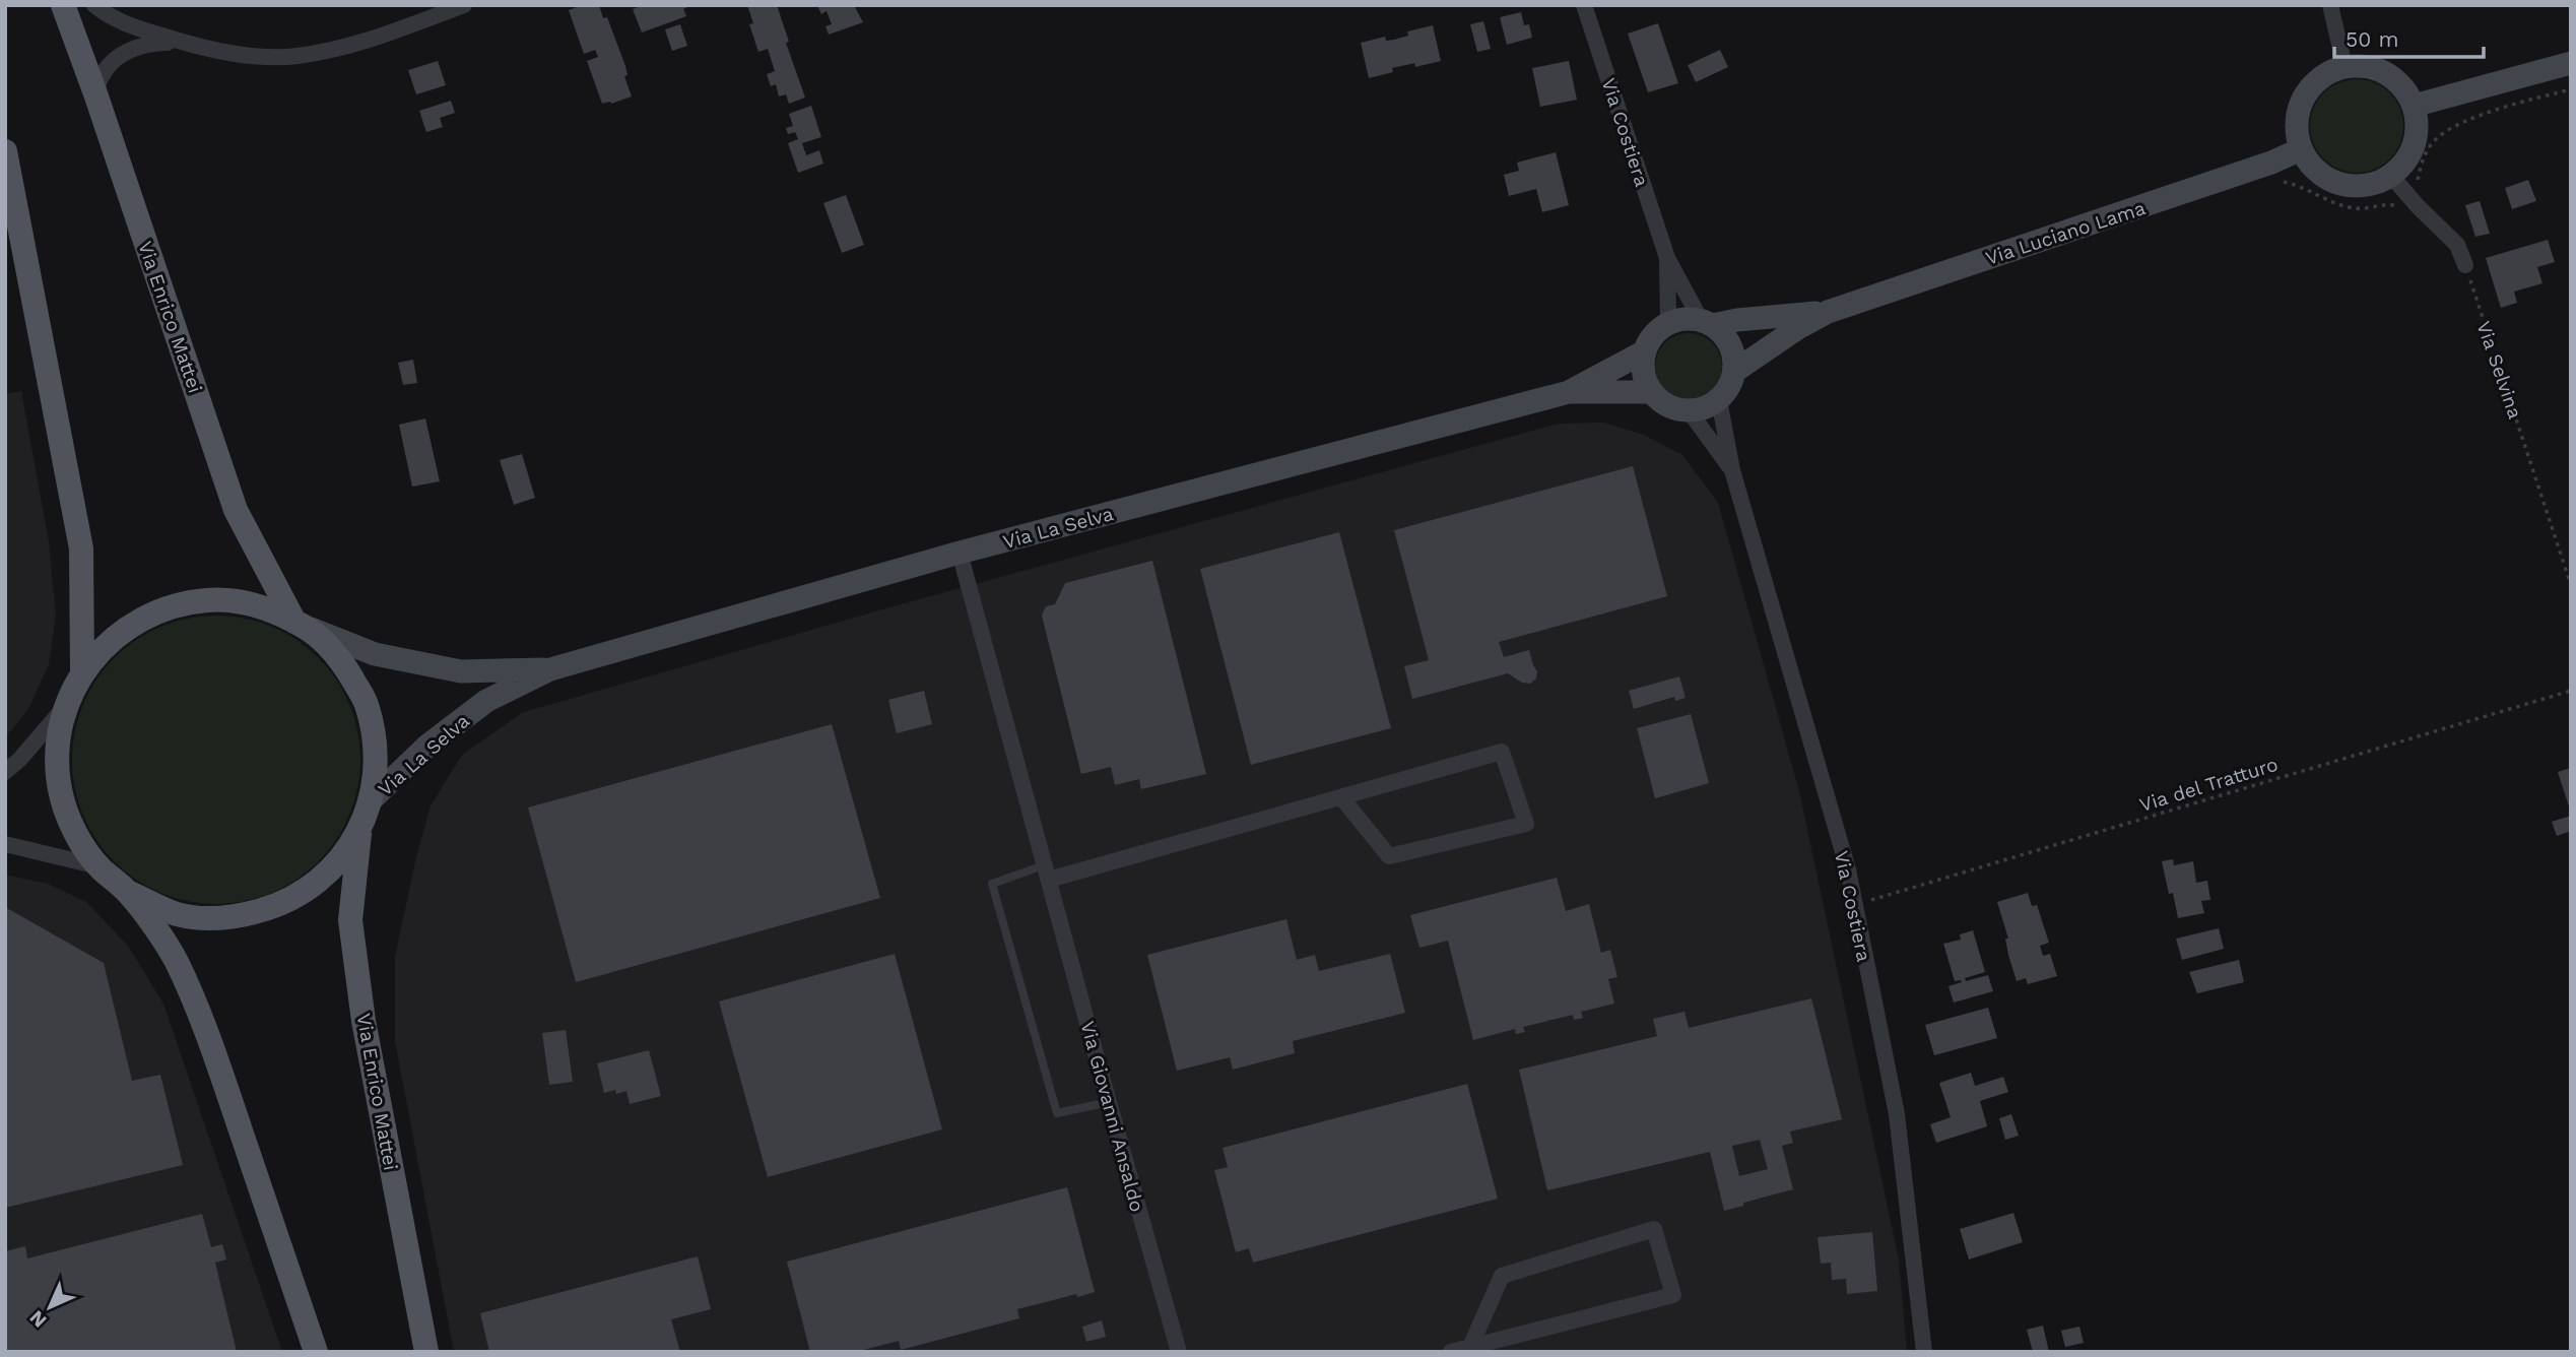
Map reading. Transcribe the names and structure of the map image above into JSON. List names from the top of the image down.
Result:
{
  "streets": {
    "main road": ["Via Enrico Mattei"],
    "street": [
      "Via Costiera",
      "Via Luciano Lama",
      "Via La Selva",
      "Via Giovanni Ansaldo"
    ],
    "path": ["Via Selvina", "Via del Tratturo"]
  },
  "crossings": [
    ["Via Costiera", "Via Luciano Lama"],
    ["Via Costiera", "Via La Selva"],
    ["Via Costiera", "Via del Tratturo"],
    ["Via Luciano Lama", "Via La Selva"],
    ["Via Enrico Mattei", "Via La Selva"],
    ["Via La Selva", "Via Giovanni Ansaldo"]
  ],
  "scale_bar": "50 m",
  "north": "bottom left"
}
